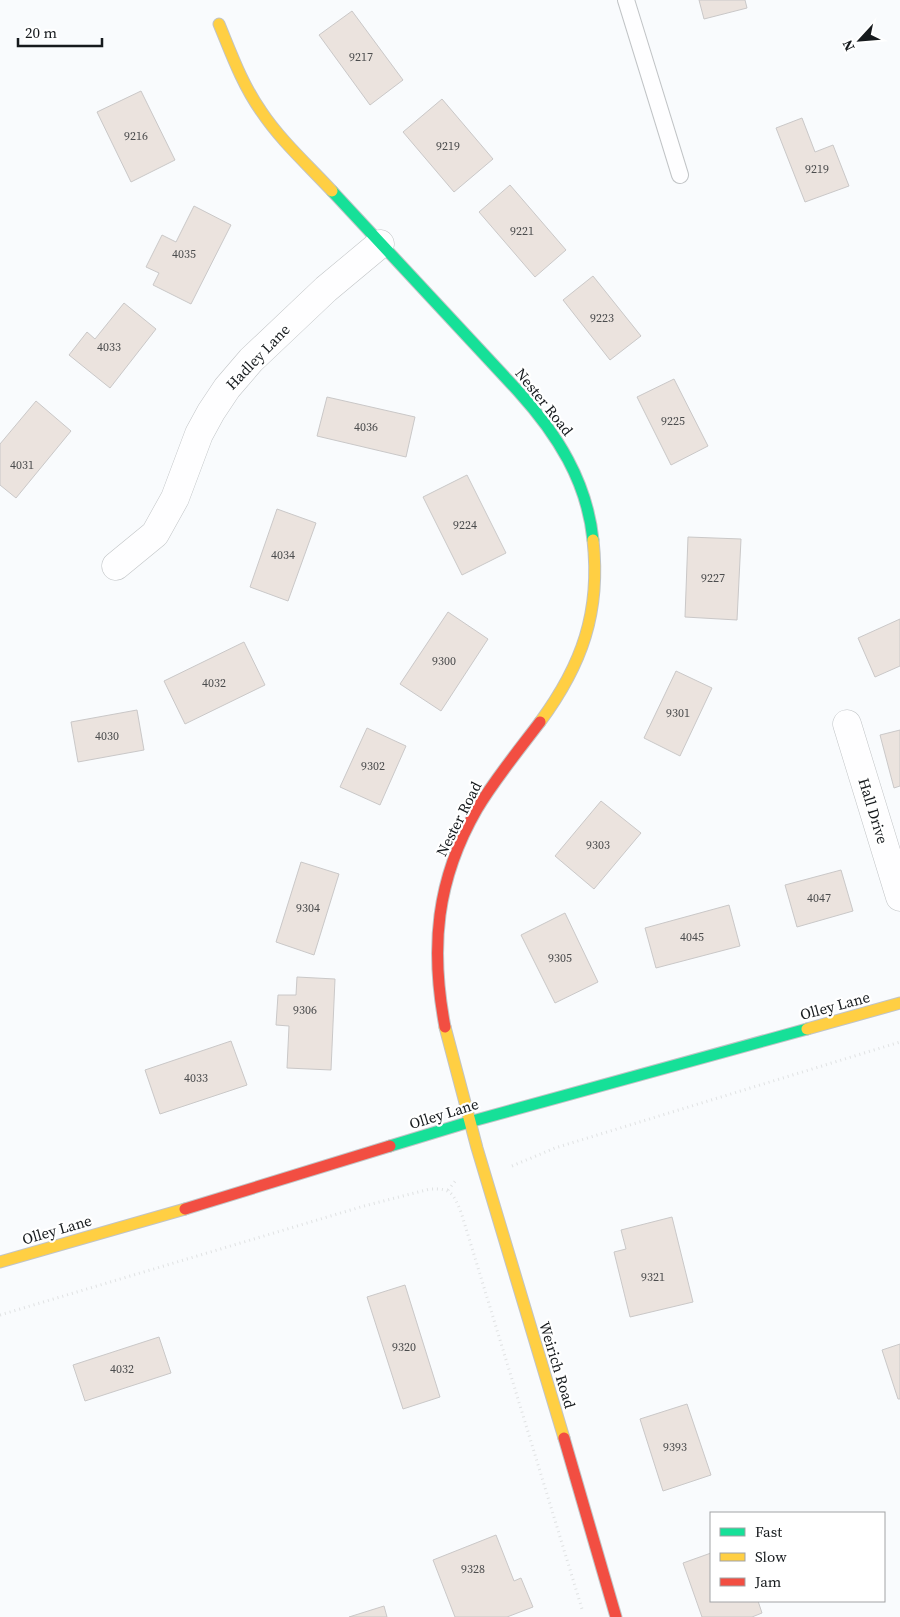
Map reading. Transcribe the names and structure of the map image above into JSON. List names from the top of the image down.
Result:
{
  "streets": {
    "street": [
      "Hadley Lane",
      "Nester Road",
      "Hall Drive",
      "Olley Lane",
      "Weirich Road"
    ]
  },
  "crossings": [
    ["Hadley Lane", "Nester Road"],
    ["Nester Road", "Olley Lane"],
    ["Nester Road", "Weirich Road"],
    ["Olley Lane", "Weirich Road"]
  ],
  "house_numbers": [
    "9217",
    "9216",
    "9219",
    "9219",
    "9221",
    "4035",
    "9223",
    "4033",
    "9225",
    "4036",
    "4031",
    "9224",
    "4034",
    "9227",
    "9300",
    "4032",
    "9301",
    "4030",
    "9302",
    "9303",
    "4047",
    "9304",
    "4045",
    "9305",
    "9306",
    "4033",
    "9321",
    "9320",
    "4032",
    "9393",
    "9328"
  ],
  "legend": ["Fast", "Slow", "Jam"],
  "scale_bar": "20 m",
  "north": "bottom left"
}
